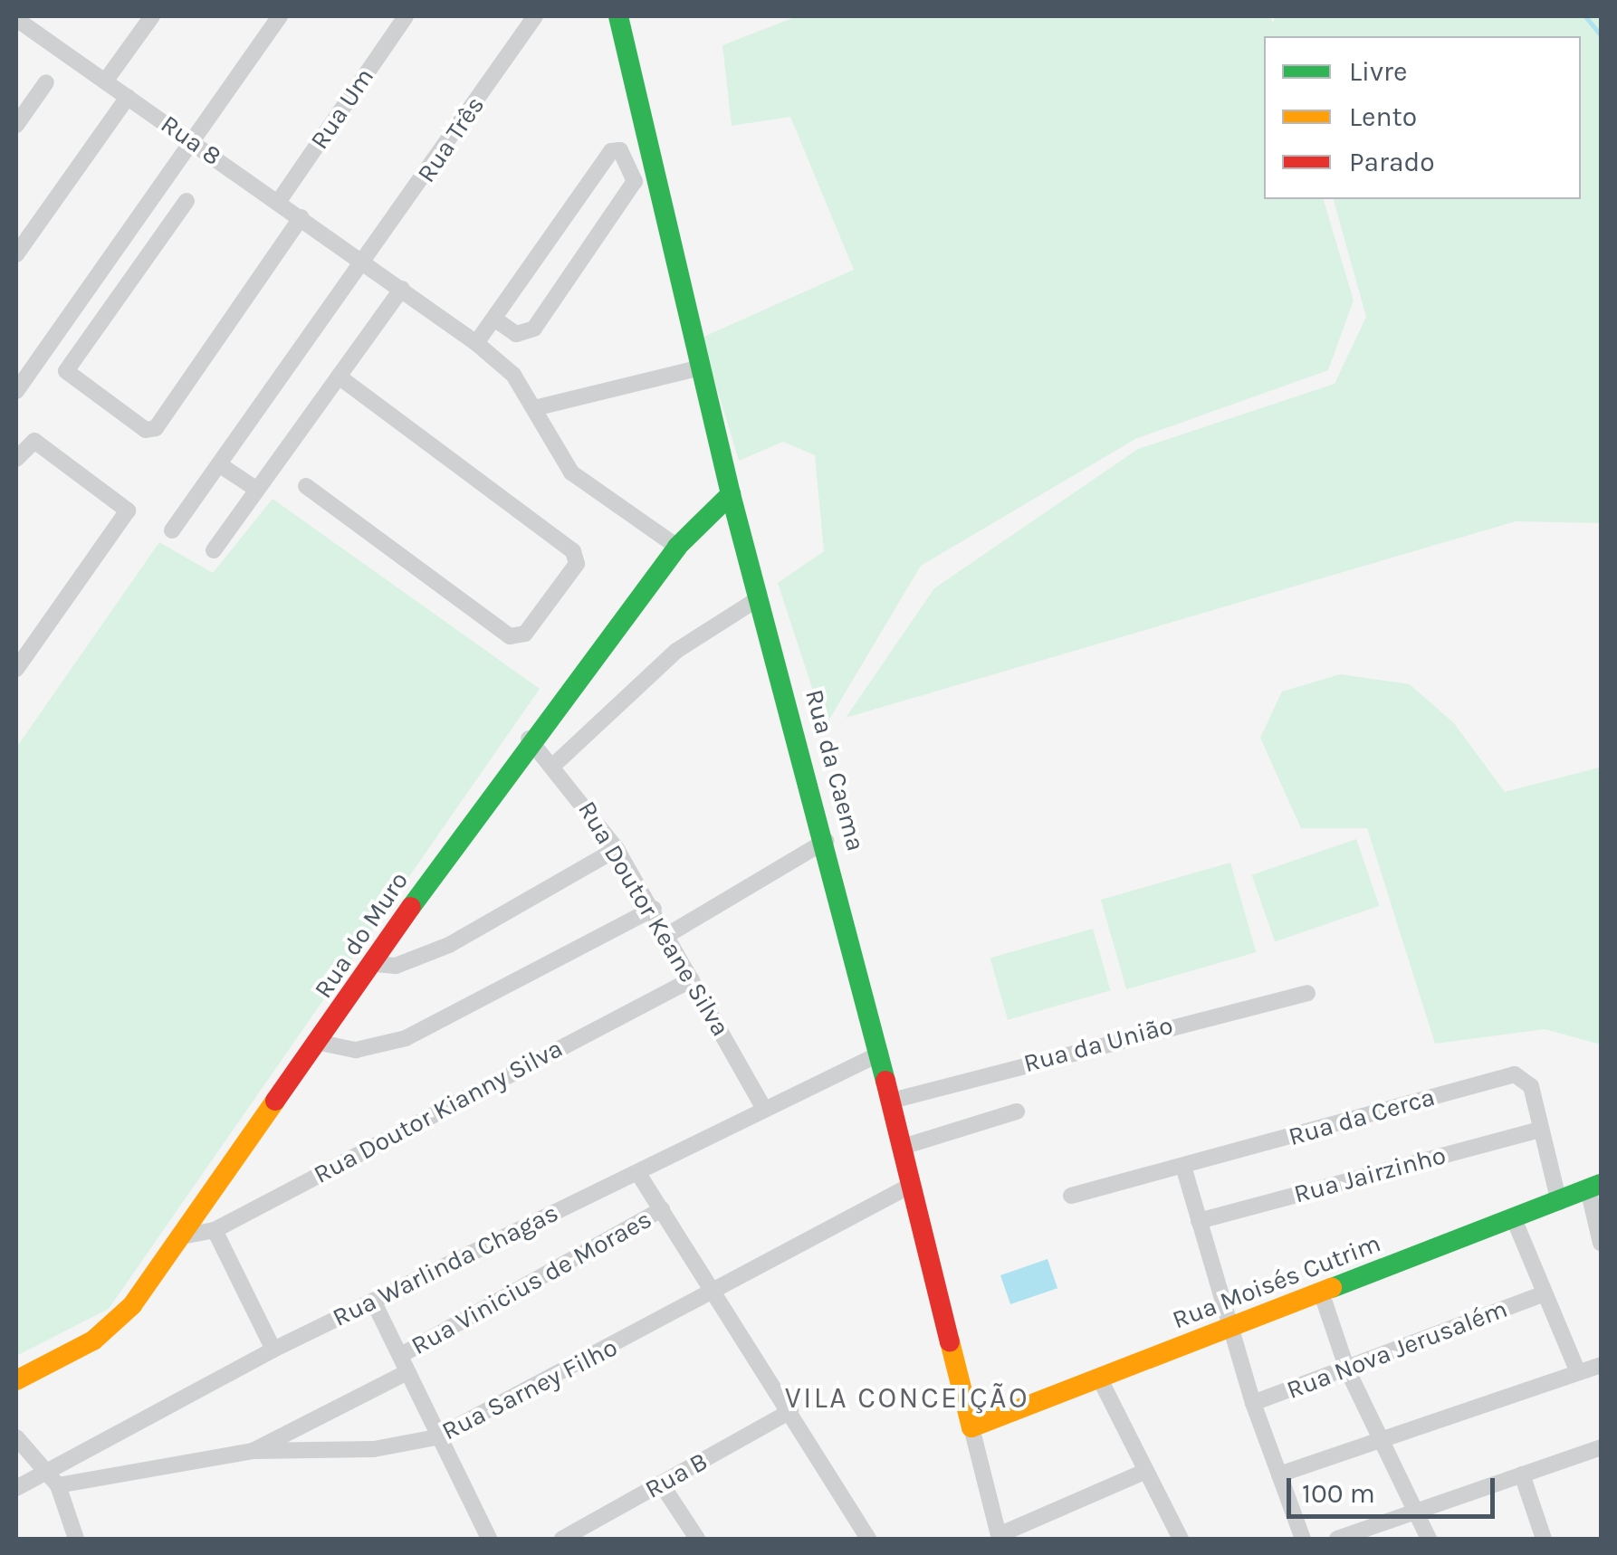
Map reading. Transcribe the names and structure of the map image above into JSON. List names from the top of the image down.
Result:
{
  "streets": {
    "street": [
      "Rua Um",
      "Rua Três",
      "Rua 8",
      "Rua da Caema",
      "Rua Doutor Keane Silva",
      "Rua do Muro",
      "Rua da União",
      "Rua Doutor Kianny Silva",
      "Rua da Cerca",
      "Rua Jairzinho",
      "Rua Warlinda Chagas",
      "Rua Moisés Cutrim",
      "Rua Vinicius de Moraes",
      "Rua Nova Jerusalém",
      "Rua Sarney Filho",
      "Rua B"
    ]
  },
  "crossings": [
    ["Rua Um", "Rua 8"],
    ["Rua Três", "Rua 8"],
    ["Rua 8", "Rua do Muro"],
    ["Rua da Caema", "Rua do Muro"],
    ["Rua da Caema", "Rua da União"],
    ["Rua da Caema", "Rua Warlinda Chagas"],
    ["Rua da Caema", "Rua Moisés Cutrim"],
    ["Rua da Caema", "Rua Sarney Filho"],
    ["Rua Doutor Keane Silva", "Rua do Muro"],
    ["Rua Doutor Keane Silva", "Rua Doutor Kianny Silva"],
    ["Rua Doutor Keane Silva", "Rua Warlinda Chagas"],
    ["Rua do Muro", "Rua Doutor Kianny Silva"],
    ["Rua da Cerca", "Rua Jairzinho"],
    ["Rua da Cerca", "Rua Moisés Cutrim"],
    ["Rua Vinicius de Moraes", "Rua Sarney Filho"]
  ],
  "districts": ["VILA CONCEIÇÃO"],
  "legend": ["Livre", "Lento", "Parado"],
  "scale_bar": "100 m"
}
